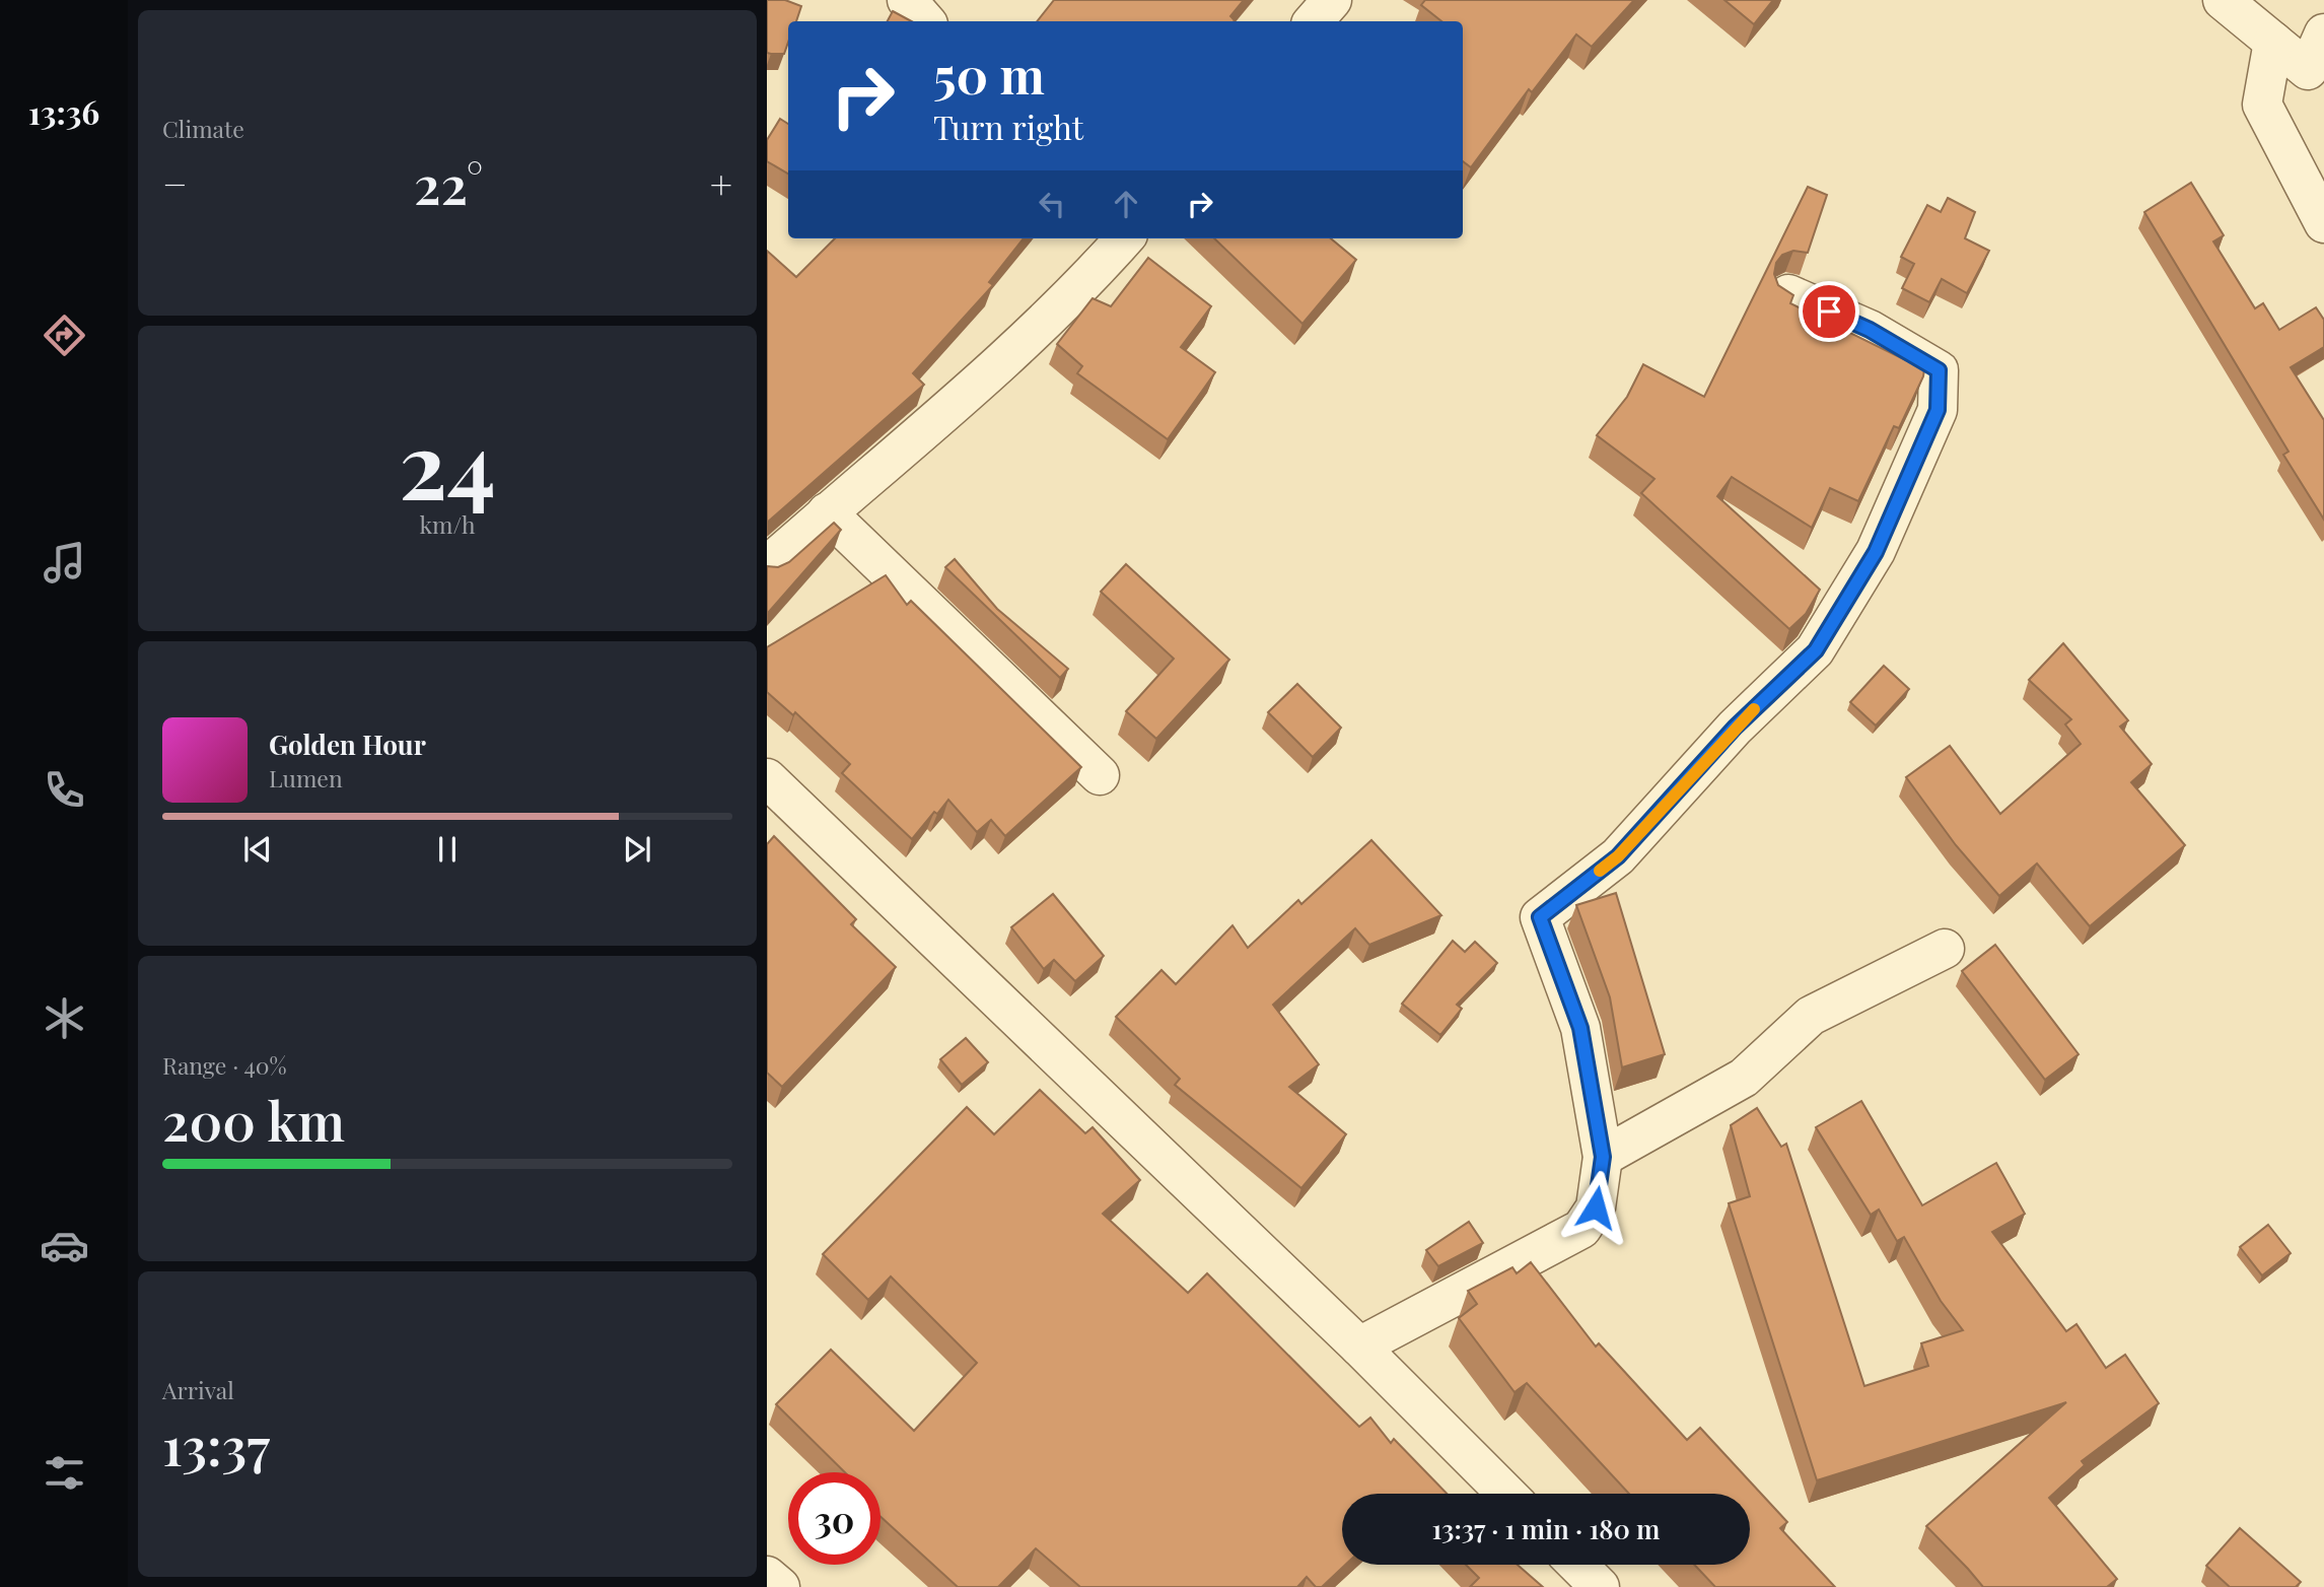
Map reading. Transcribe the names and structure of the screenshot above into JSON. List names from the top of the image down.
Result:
{
  "page": {
    "tabs": "13:36",
    "tile": [
      "Climate",
      ["24", "km/h"],
      ["Range · 40%", "200 km"],
      ["Arrival", "13:37"]
    ],
    "turn": ["50 m", "Turn right"],
    "heat": ["−", "22°", "+"],
    "song": ["Golden Hour", "Lumen"],
    "limit": "30",
    "trip": "13:37 · 1 min · 180 m"
  }
}
